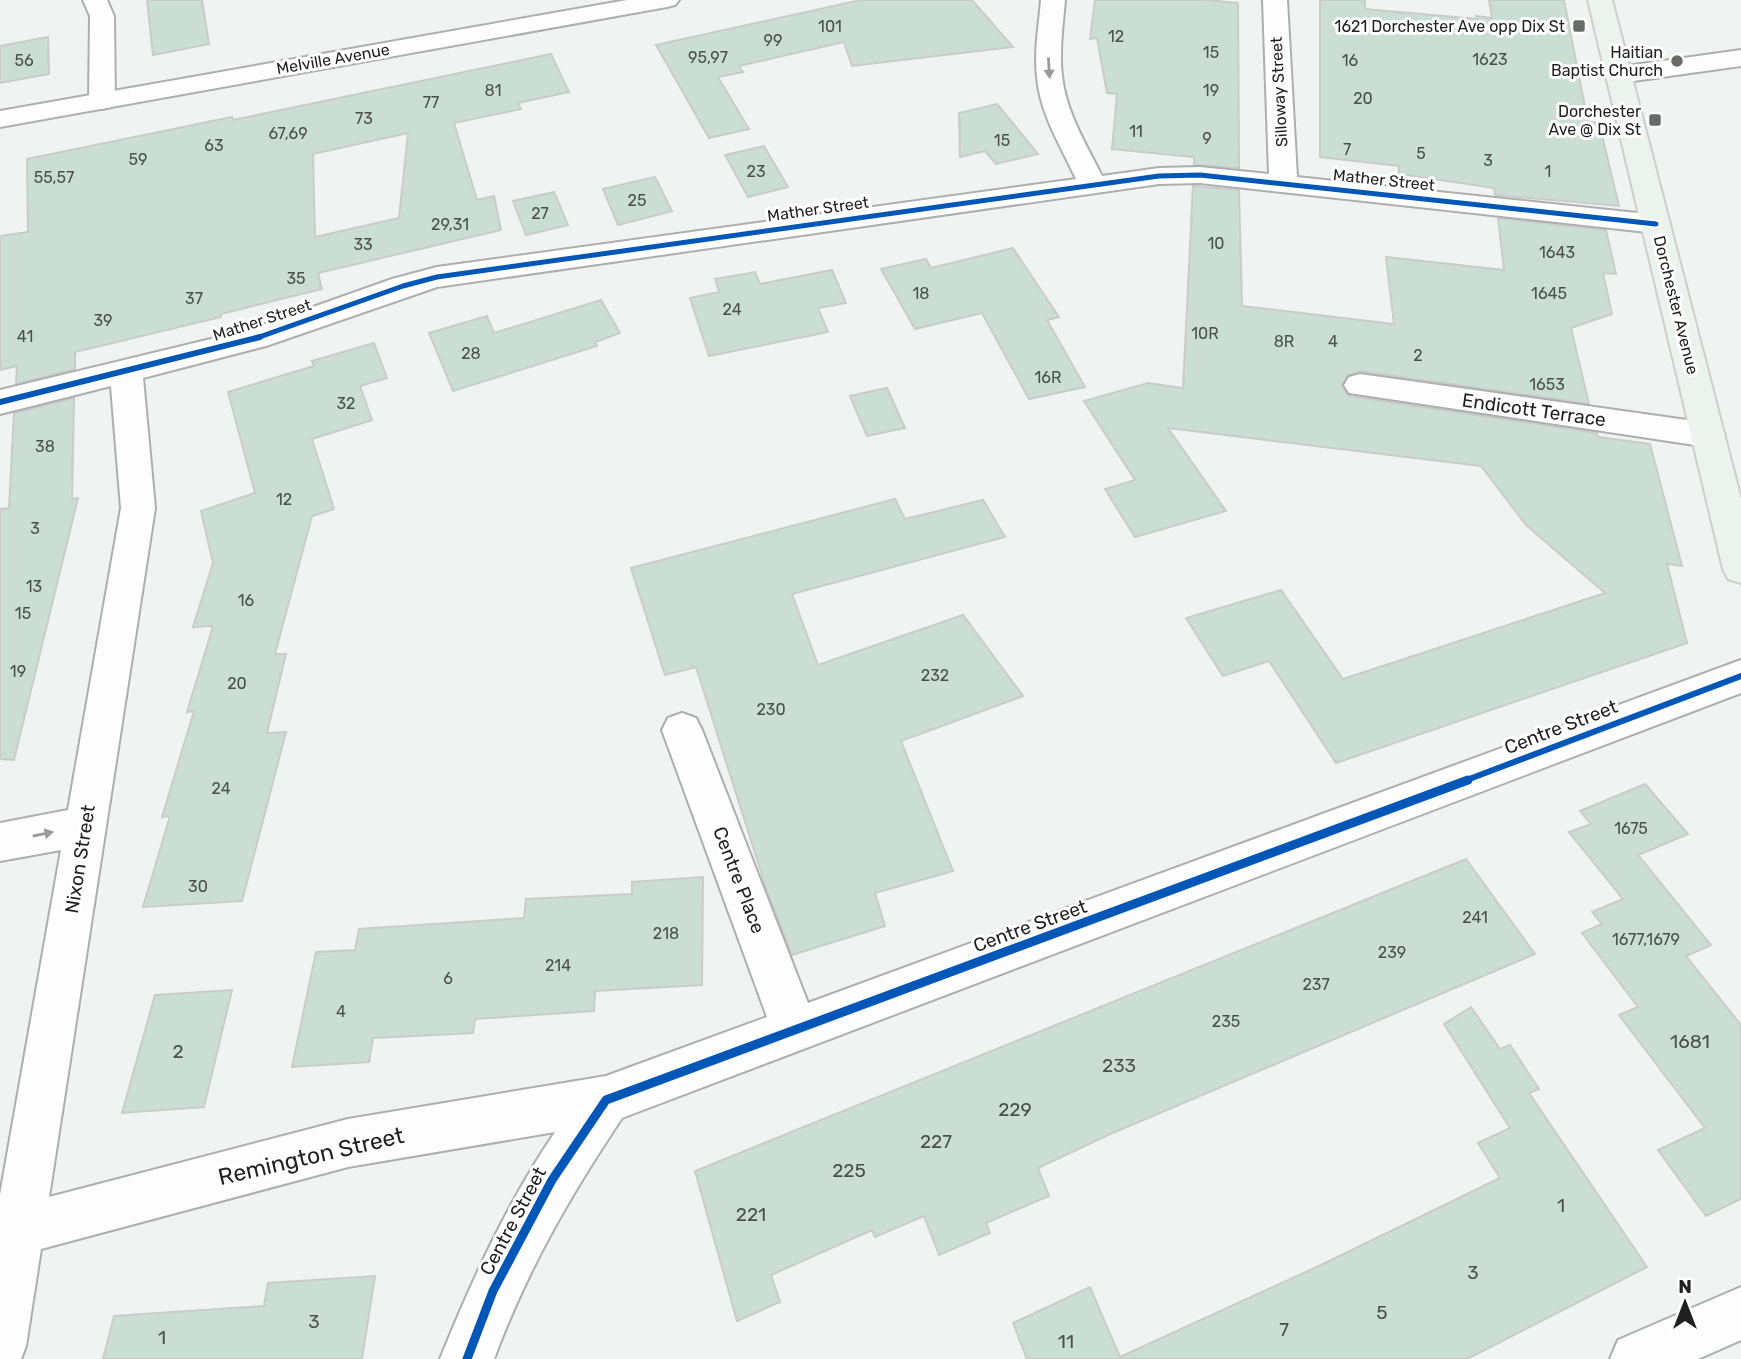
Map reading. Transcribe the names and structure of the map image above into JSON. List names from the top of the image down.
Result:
{
  "streets": {
    "main road": ["Dorchester Avenue"],
    "street": [
      "Melville Avenue",
      "Silloway Street",
      "Mather Street",
      "Endicott Terrace",
      "Centre Street",
      "Nixon Street",
      "Centre Place",
      "Remington Street"
    ]
  },
  "crossings": [
    ["Silloway Street", "Mather Street"],
    ["Mather Street", "Dorchester Avenue"],
    ["Mather Street", "Nixon Street"],
    ["Dorchester Avenue", "Endicott Terrace"],
    ["Centre Street", "Centre Place"],
    ["Centre Street", "Remington Street"],
    ["Nixon Street", "Remington Street"]
  ],
  "places": {
    "transit": ["1621 Dorchester Ave opp Dix St", "Dorchester Ave @ Dix St"],
    "other": ["Haitian Baptist Church"]
  },
  "house_numbers": [
    "101",
    "12",
    "99",
    "15",
    "95,97",
    "1623",
    "56",
    "16",
    "81",
    "19",
    "20",
    "77",
    "73",
    "11",
    "67,69",
    "9",
    "15",
    "63",
    "7",
    "5",
    "59",
    "3",
    "23",
    "1",
    "55,57",
    "25",
    "27",
    "29,31",
    "10",
    "33",
    "1643",
    "35",
    "18",
    "1645",
    "37",
    "24",
    "39",
    "10R",
    "41",
    "8R",
    "4",
    "28",
    "2",
    "16R",
    "1653",
    "32",
    "38",
    "12",
    "3",
    "13",
    "16",
    "15",
    "19",
    "232",
    "20",
    "230",
    "24",
    "1675",
    "30",
    "241",
    "218",
    "1677,1679",
    "239",
    "214",
    "6",
    "237",
    "4",
    "235",
    "1681",
    "2",
    "233",
    "229",
    "227",
    "225",
    "1",
    "221",
    "3",
    "5",
    "3",
    "7",
    "1",
    "11"
  ],
  "north": "top"
}
